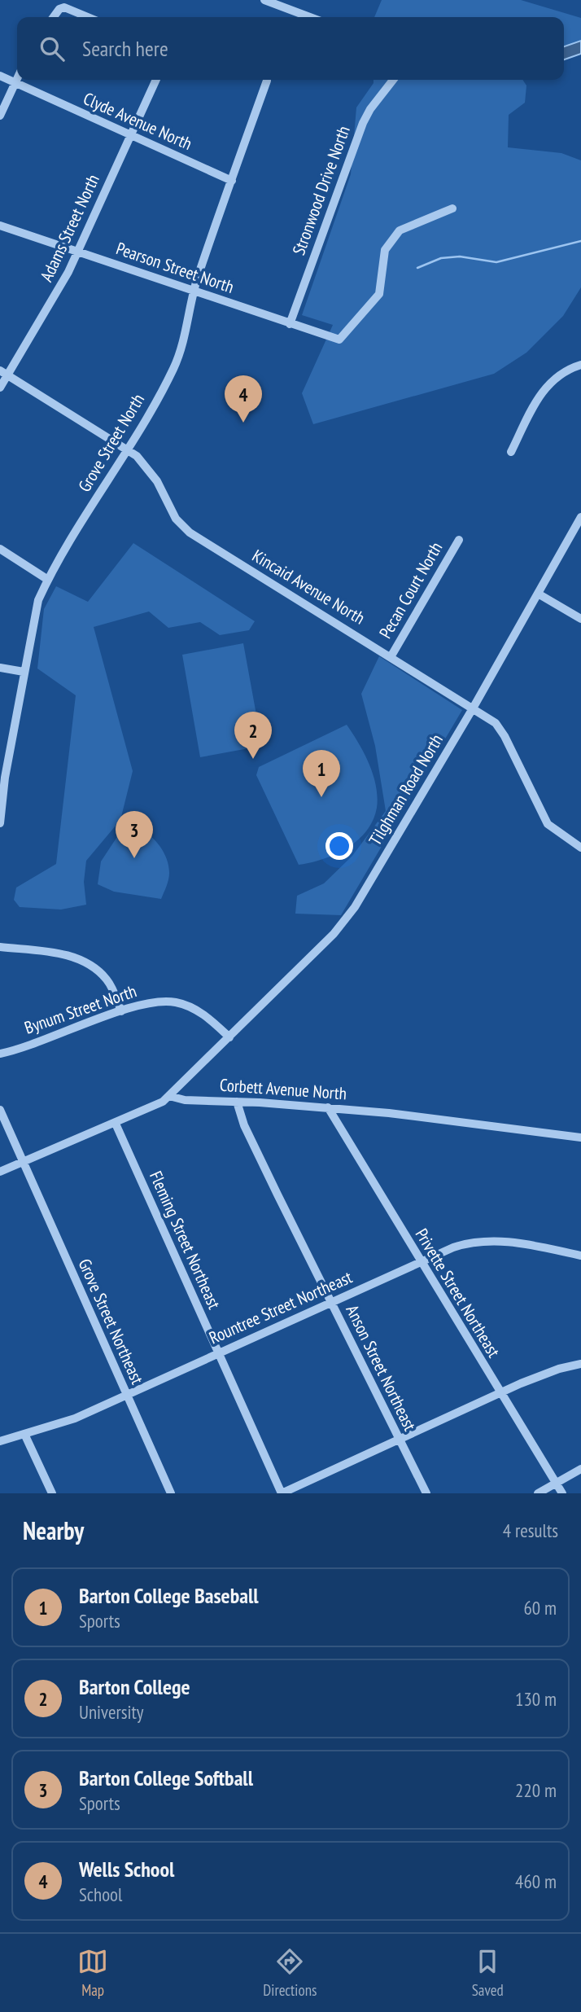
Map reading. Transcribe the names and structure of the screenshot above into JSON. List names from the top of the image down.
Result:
{
  "streets": {
    "street": [
      "Clyde Avenue North",
      "Stronwood Drive North",
      "Adams Street North",
      "Pearson Street North",
      "Grove Street North",
      "Kincaid Avenue North",
      "Pecan Court North",
      "Tilghman Road North",
      "Bynum Street North",
      "Corbett Avenue North",
      "Fleming Street Northeast",
      "Privette Street Northeast",
      "Rountree Street Northeast",
      "Grove Street Northeast",
      "Anson Street Northeast"
    ]
  },
  "crossings": [
    ["Clyde Avenue North", "Adams Street North"],
    ["Clyde Avenue North", "Grove Street North"],
    ["Stronwood Drive North", "Pearson Street North"],
    ["Adams Street North", "Pearson Street North"],
    ["Adams Street North", "Kincaid Avenue North"],
    ["Pearson Street North", "Grove Street North"],
    ["Grove Street North", "Kincaid Avenue North"],
    ["Kincaid Avenue North", "Pecan Court North"],
    ["Kincaid Avenue North", "Tilghman Road North"],
    ["Tilghman Road North", "Bynum Street North"],
    ["Tilghman Road North", "Corbett Avenue North"],
    ["Corbett Avenue North", "Privette Street Northeast"],
    ["Corbett Avenue North", "Anson Street Northeast"],
    ["Fleming Street Northeast", "Rountree Street Northeast"],
    ["Privette Street Northeast", "Rountree Street Northeast"],
    ["Rountree Street Northeast", "Grove Street Northeast"],
    ["Rountree Street Northeast", "Anson Street Northeast"]
  ],
  "page": {
    "search": "Search here",
    "pins": [
      "4",
      "2",
      "1",
      "3"
    ],
    "heading": ["Nearby", "4 results"],
    "list": [
      {
        "mark": "1",
        "name": "Barton College Baseball",
        "note": "Sports",
        "value": "60 m"
      },
      {
        "mark": "2",
        "name": "Barton College",
        "note": "University",
        "value": "130 m"
      },
      {
        "mark": "3",
        "name": "Barton College Softball",
        "note": "Sports",
        "value": "220 m"
      },
      {
        "mark": "4",
        "name": "Wells School",
        "note": "School",
        "value": "460 m"
      }
    ],
    "nav": ["Map", "Directions", "Saved"]
  }
}
